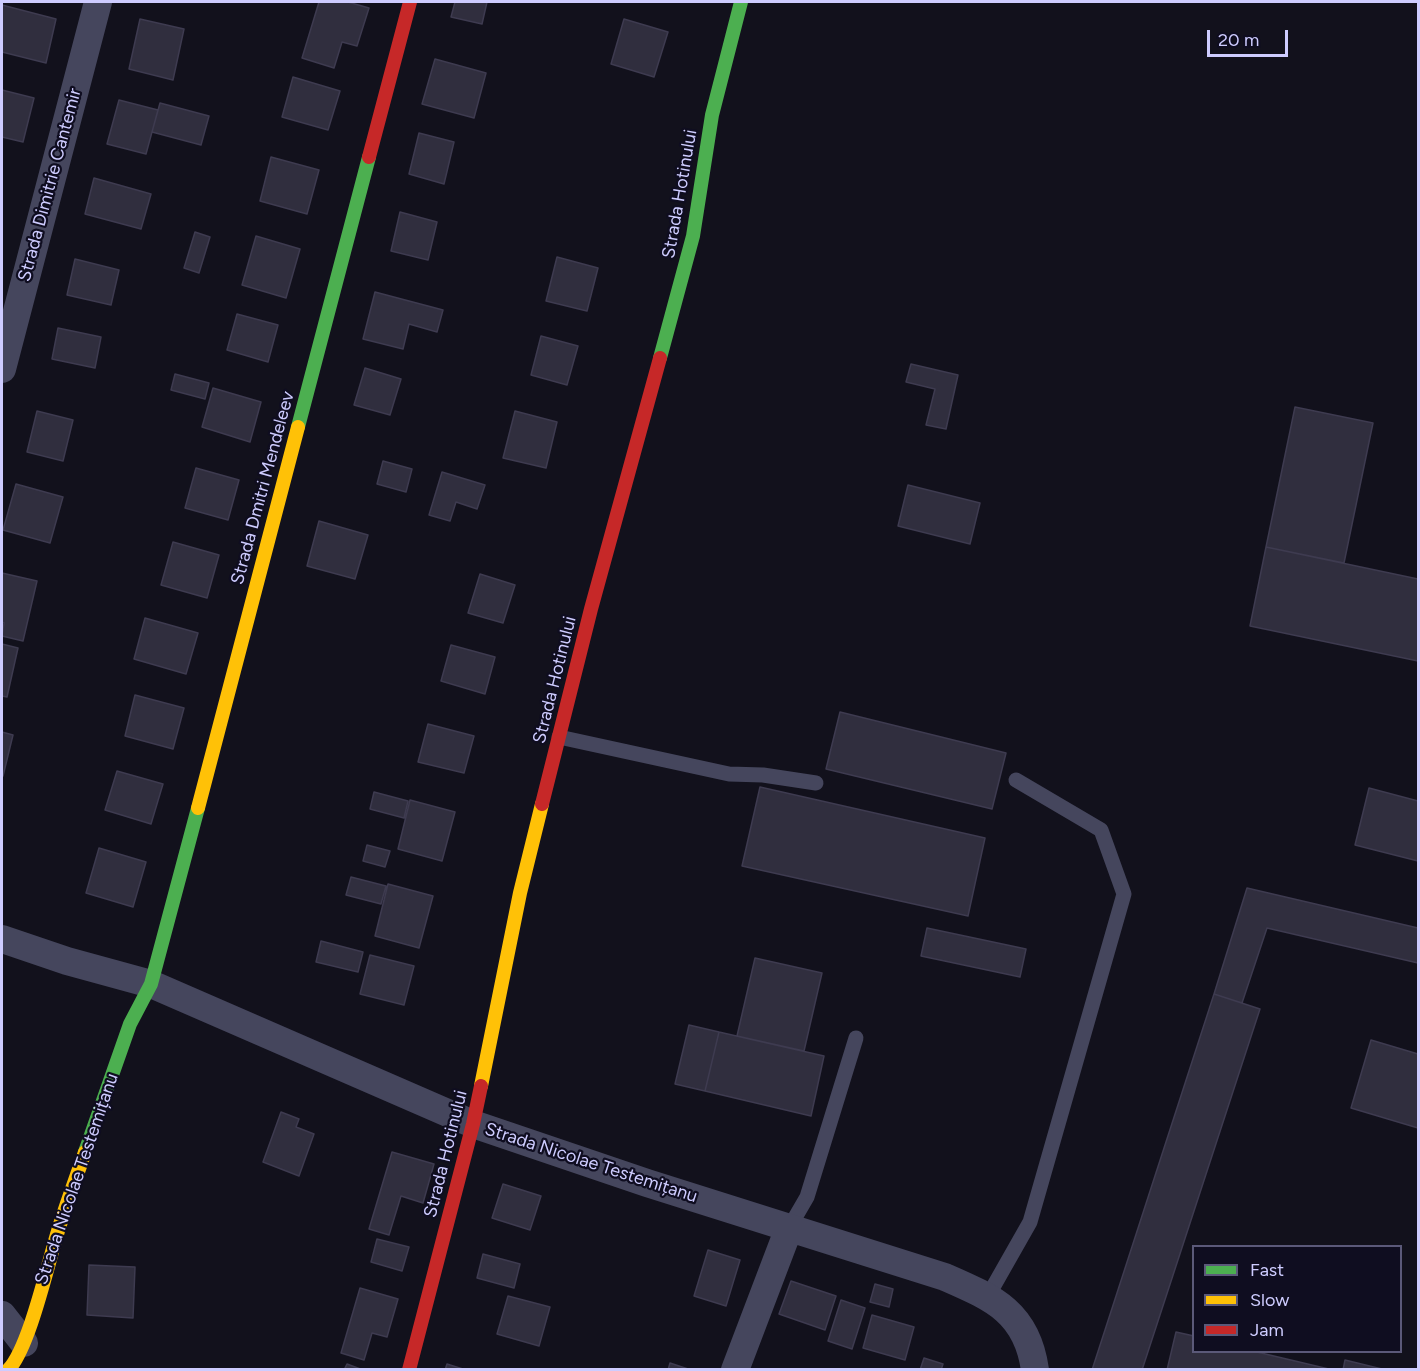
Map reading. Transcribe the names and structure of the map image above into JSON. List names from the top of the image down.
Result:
{
  "streets": {
    "street": [
      "Strada Dimitrie Cantemir",
      "Strada Hotinului",
      "Strada Dmitri Mendeleev",
      "Strada Nicolae Testemițanu"
    ]
  },
  "crossings": [
    ["Strada Hotinului", "Strada Nicolae Testemițanu"],
    ["Strada Dmitri Mendeleev", "Strada Nicolae Testemițanu"]
  ],
  "legend": ["Fast", "Slow", "Jam"],
  "scale_bar": "20 m"
}
